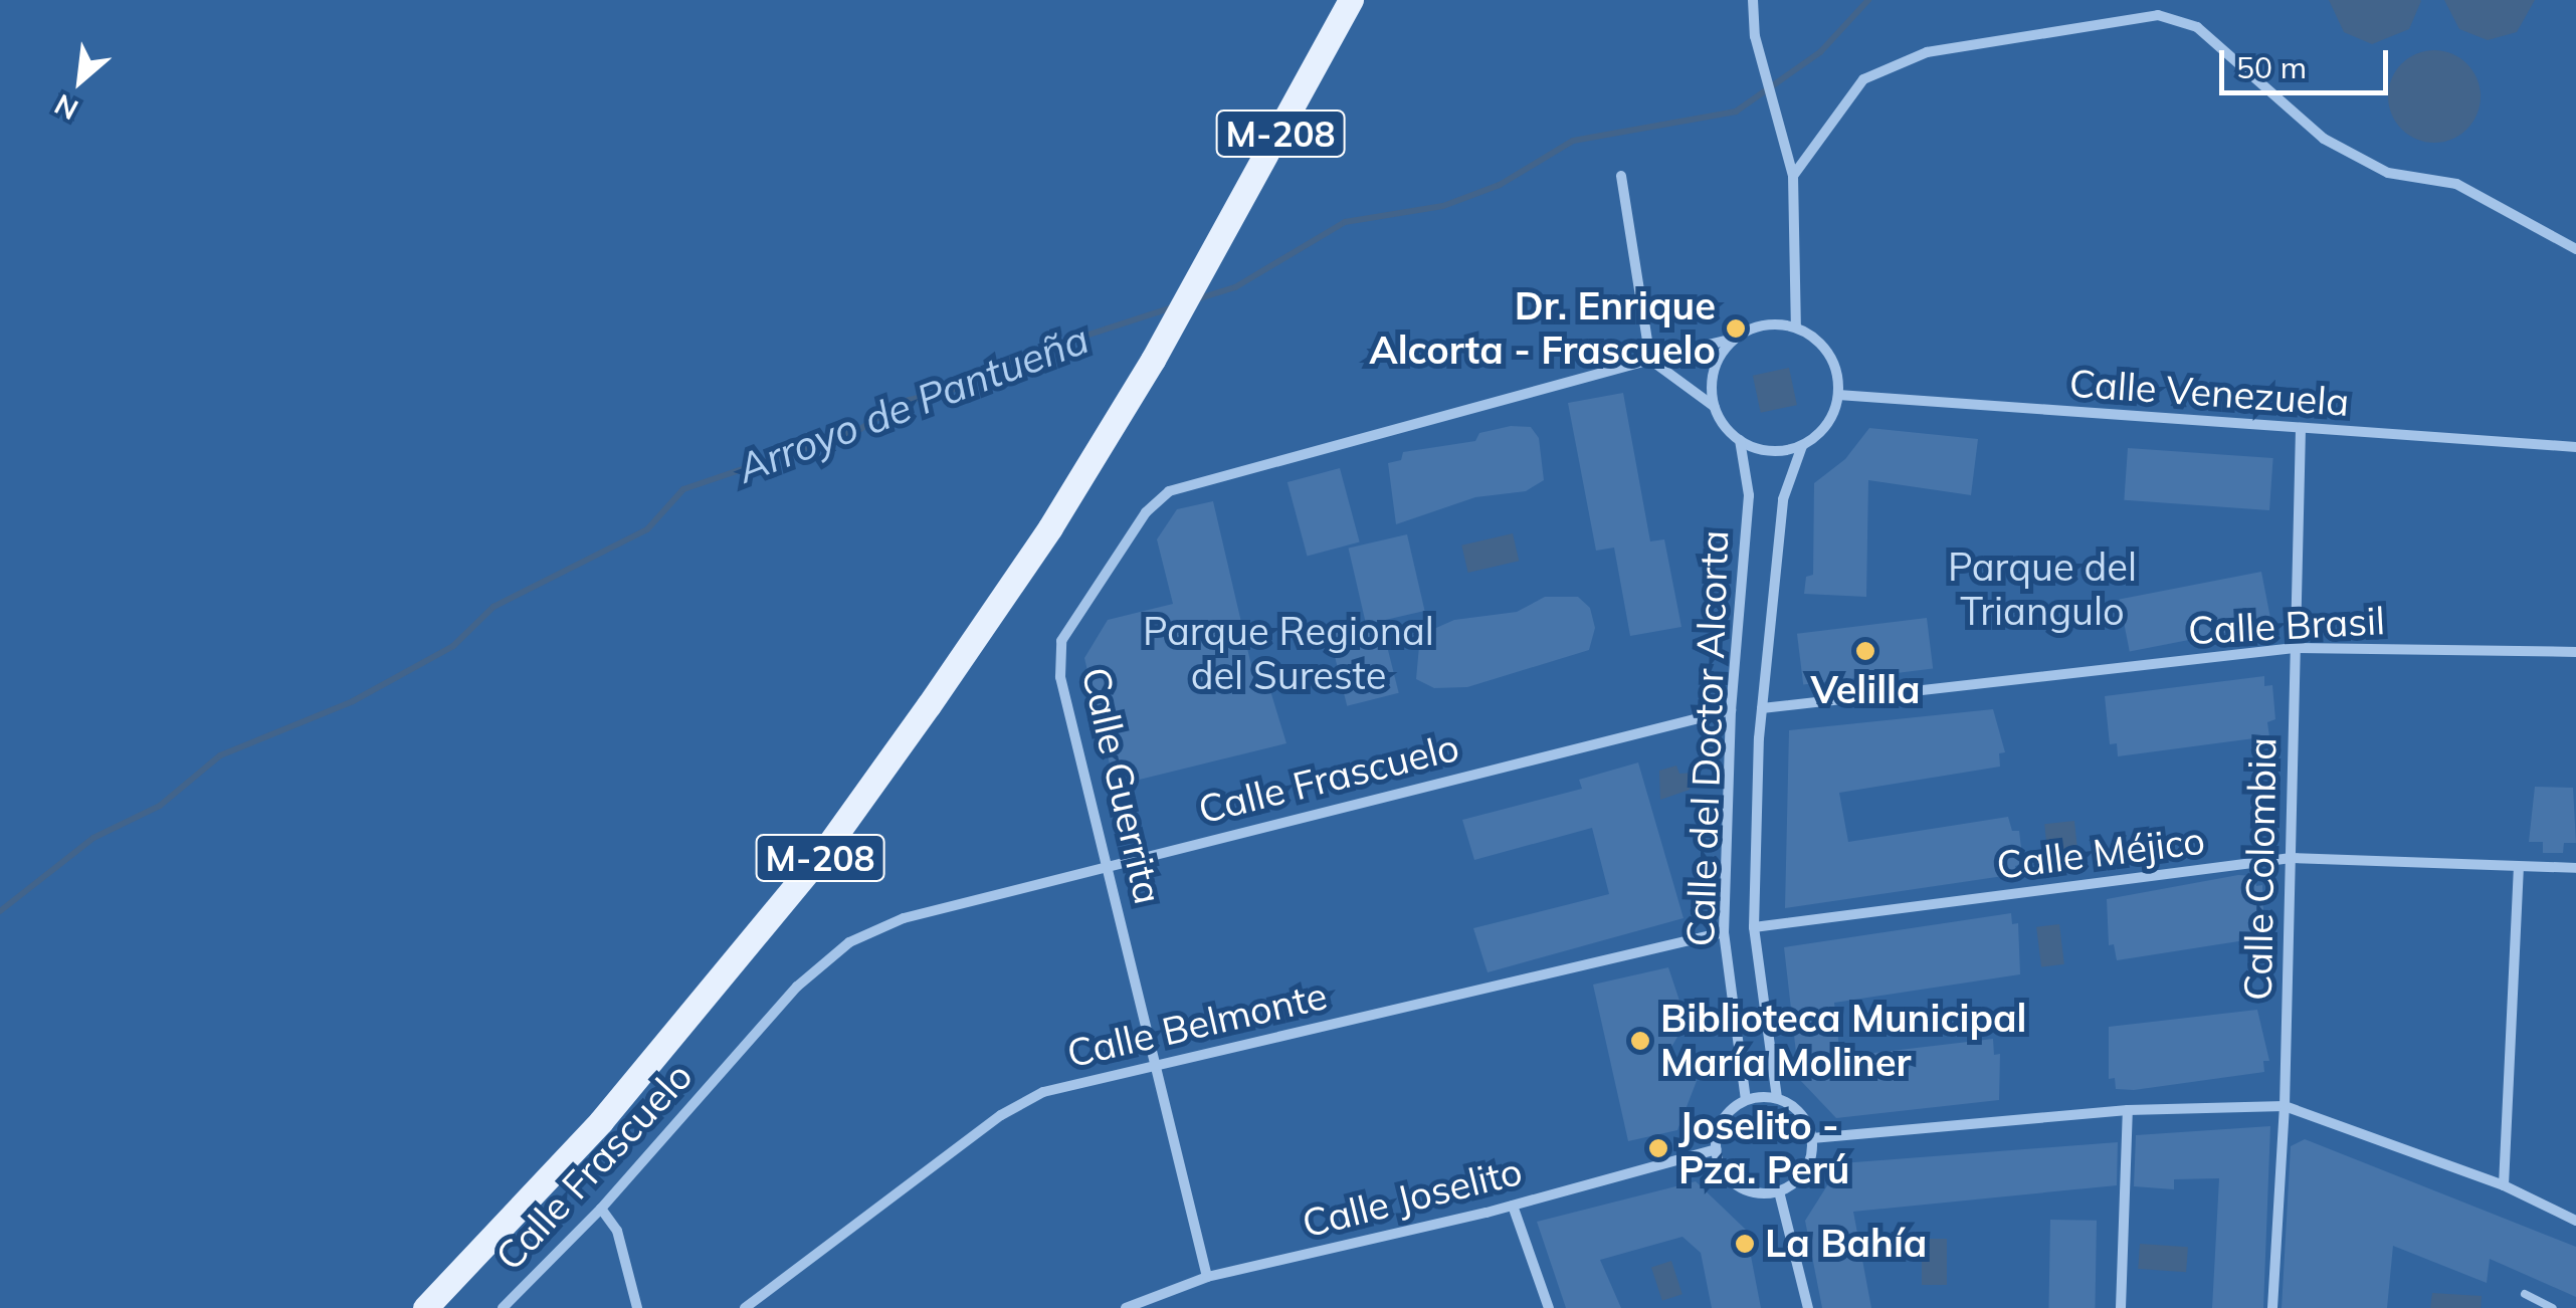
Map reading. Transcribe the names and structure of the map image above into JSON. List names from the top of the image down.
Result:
{
  "streets": {
    "main road": ["M-208"],
    "street": [
      "Calle Venezuela",
      "Calle Brasil",
      "Calle del Doctor Alcorta",
      "Calle Frascuelo",
      "Calle Guerrita",
      "Calle Méjico",
      "Calle Colombia",
      "Calle Belmonte",
      "Calle Joselito"
    ]
  },
  "crossings": [
    ["Calle Venezuela", "Calle del Doctor Alcorta"],
    ["Calle Venezuela", "Calle Colombia"],
    ["Calle Brasil", "Calle del Doctor Alcorta"],
    ["Calle Brasil", "Calle Colombia"],
    ["Calle del Doctor Alcorta", "Calle Frascuelo"],
    ["Calle del Doctor Alcorta", "Calle Méjico"],
    ["Calle del Doctor Alcorta", "Calle Belmonte"],
    ["Calle del Doctor Alcorta", "Calle Joselito"],
    ["Calle Frascuelo", "Calle Guerrita"],
    ["Calle Guerrita", "Calle Belmonte"],
    ["Calle Guerrita", "Calle Joselito"],
    ["Calle Méjico", "Calle Colombia"]
  ],
  "water": ["Arroyo de Pantueña"],
  "parks": ["Parque del Triangulo", "Parque Regional del Sureste"],
  "places": [
    "Dr. Enrique Alcorta - Frascuelo",
    "Velilla",
    "Biblioteca Municipal María Moliner",
    "Joselito - Pza. Perú",
    "La Bahía"
  ],
  "scale_bar": "50 m",
  "north": "bottom left"
}
